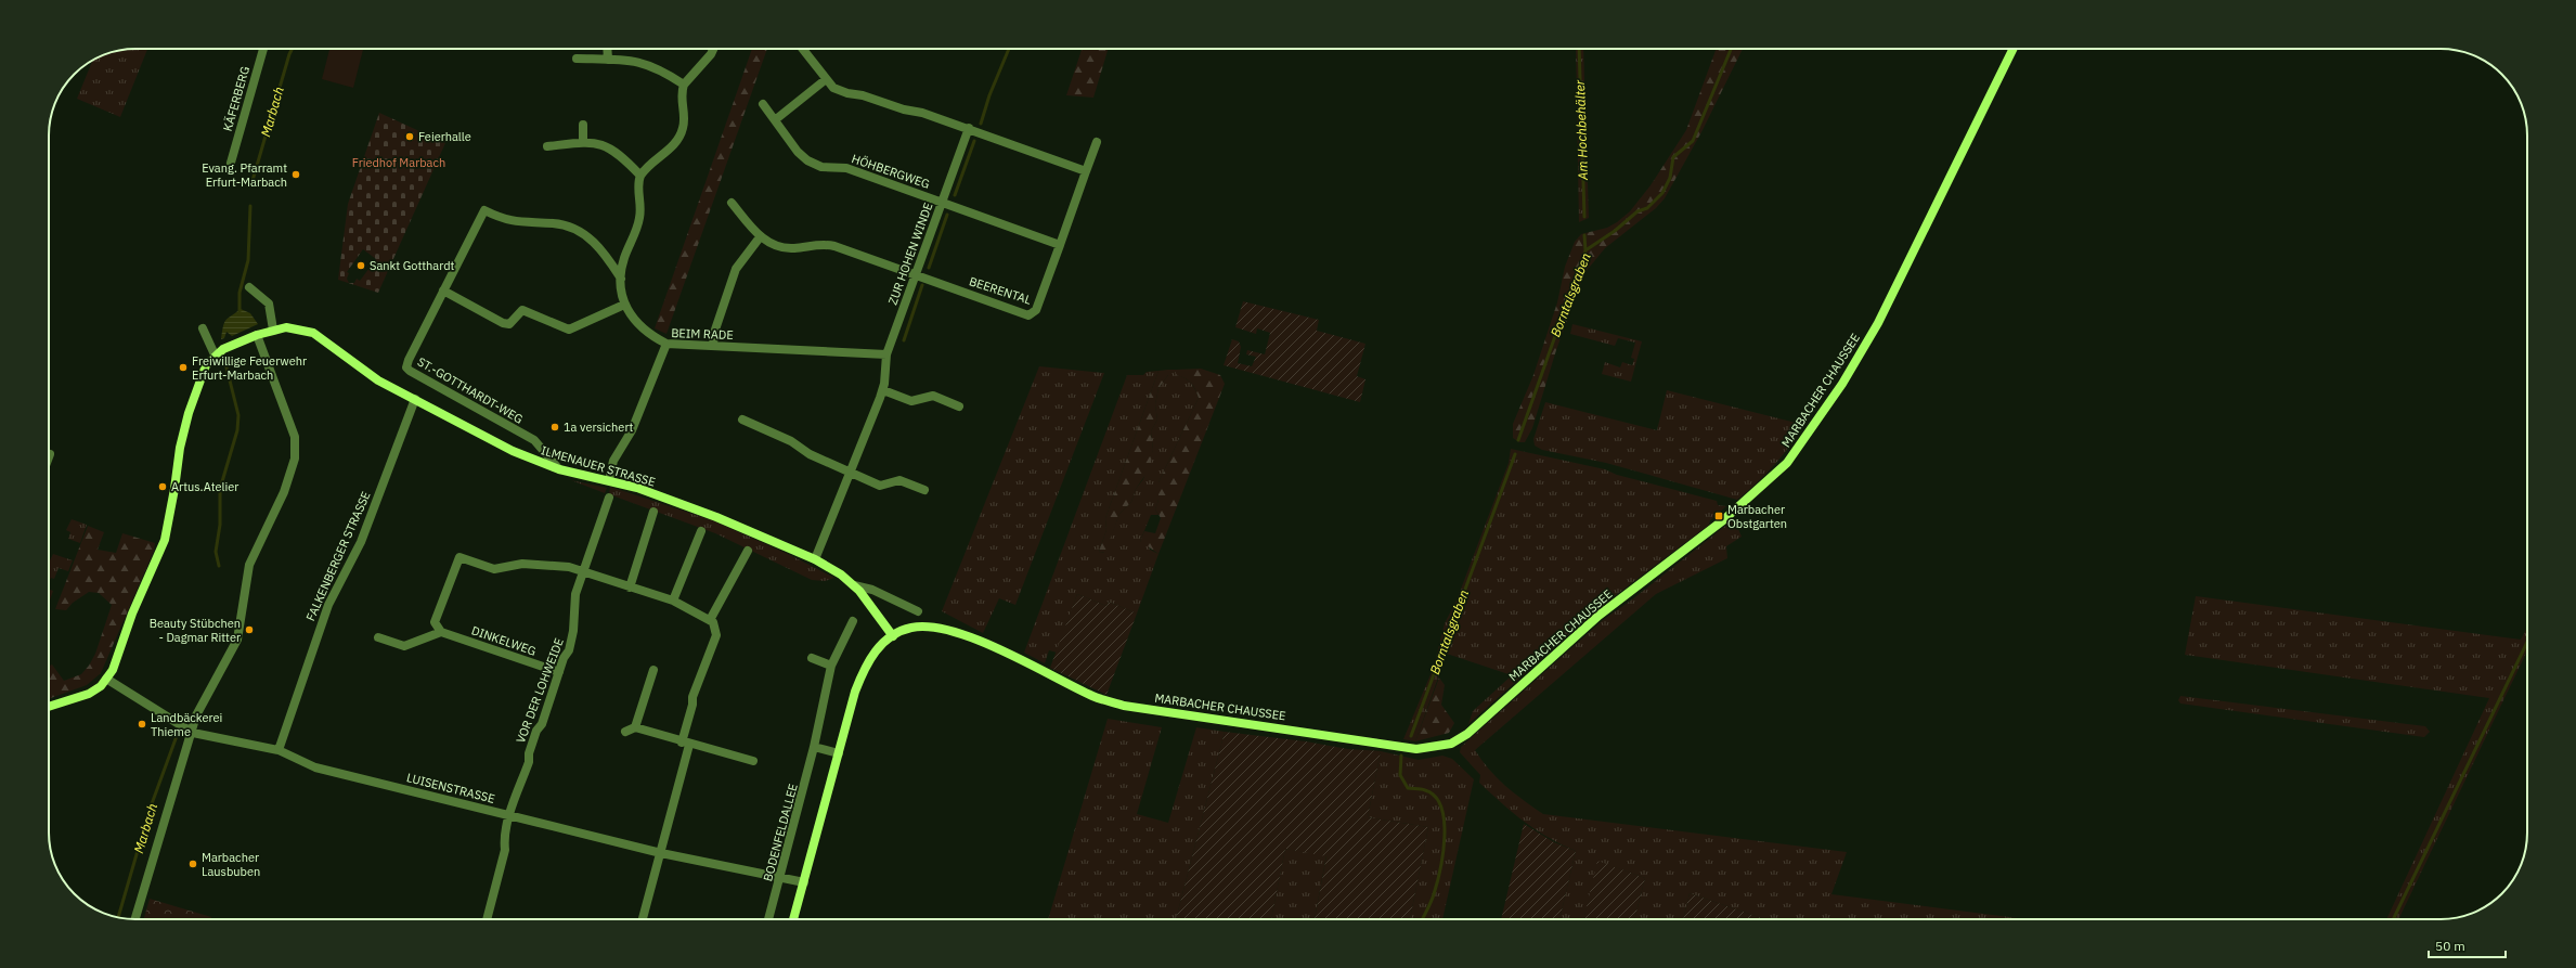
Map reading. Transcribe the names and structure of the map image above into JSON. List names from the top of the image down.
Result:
{
  "streets": {
    "street": [
      "KÄFERBERG",
      "HÖHBERGWEG",
      "ZUR HOHEN WINDE",
      "BEERENTAL",
      "BEIM RADE",
      "ST.-GOTTHARDT-WEG",
      "MARBACHER CHAUSSEE",
      "ILMENAUER STRASSE",
      "FALKENBERGER STRASSE",
      "DINKELWEG",
      "VOR DER LOHWEIDE",
      "LUISENSTRASSE",
      "BODENFELDALLEE"
    ]
  },
  "crossings": [
    ["HÖHBERGWEG", "ZUR HOHEN WINDE"],
    ["ZUR HOHEN WINDE", "BEERENTAL"],
    ["ZUR HOHEN WINDE", "BEIM RADE"],
    ["ZUR HOHEN WINDE", "ILMENAUER STRASSE"],
    ["BEIM RADE", "ILMENAUER STRASSE"],
    ["ST.-GOTTHARDT-WEG", "ILMENAUER STRASSE"],
    ["MARBACHER CHAUSSEE", "ILMENAUER STRASSE"],
    ["ILMENAUER STRASSE", "FALKENBERGER STRASSE"],
    ["FALKENBERGER STRASSE", "LUISENSTRASSE"],
    ["DINKELWEG", "VOR DER LOHWEIDE"],
    ["VOR DER LOHWEIDE", "LUISENSTRASSE"],
    ["LUISENSTRASSE", "BODENFELDALLEE"]
  ],
  "water": ["Marbach", "Am Hochbehälter", "Borntalsgraben"],
  "parks": ["Friedhof Marbach"],
  "places": {
    "other": [
      "Feierhalle",
      "Evang. Pfarramt Erfurt-Marbach",
      "Sankt Gotthardt",
      "Freiwillige Feuerwehr Erfurt-Marbach",
      "1a versichert",
      "Artus.Atelier",
      "Beauty Stübchen - Dagmar Ritter",
      "Landbäckerei Thieme",
      "Marbacher Lausbuben"
    ],
    "transit": ["Marbacher Obstgarten"]
  },
  "scale_bar": "50 m"
}
